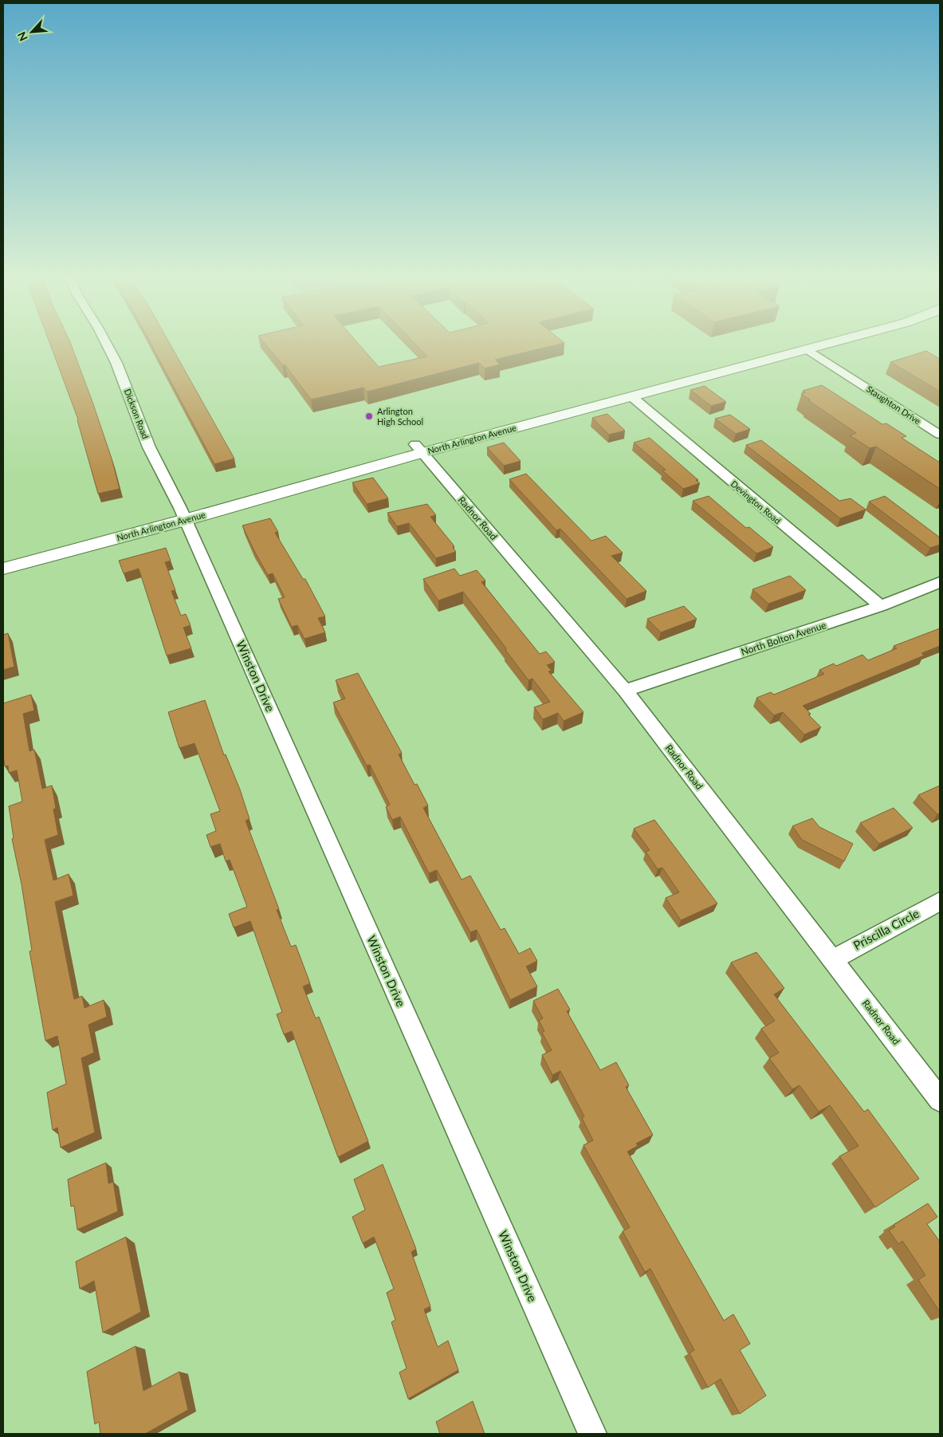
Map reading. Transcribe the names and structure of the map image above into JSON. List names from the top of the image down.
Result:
{
  "streets": {
    "main road": ["North Arlington Avenue"],
    "street": [
      "Staughton Drive",
      "Dickson Road",
      "Devington Road",
      "Radnor Road",
      "North Bolton Avenue",
      "Winston Drive",
      "Priscilla Circle"
    ]
  },
  "crossings": [
    ["Staughton Drive", "North Arlington Avenue"],
    ["Dickson Road", "North Arlington Avenue"],
    ["Dickson Road", "Winston Drive"],
    ["North Arlington Avenue", "Devington Road"],
    ["North Arlington Avenue", "Radnor Road"],
    ["North Arlington Avenue", "Winston Drive"],
    ["Devington Road", "North Bolton Avenue"],
    ["Radnor Road", "North Bolton Avenue"],
    ["Radnor Road", "Priscilla Circle"]
  ],
  "places": ["Arlington High School"],
  "north": "bottom left"
}
